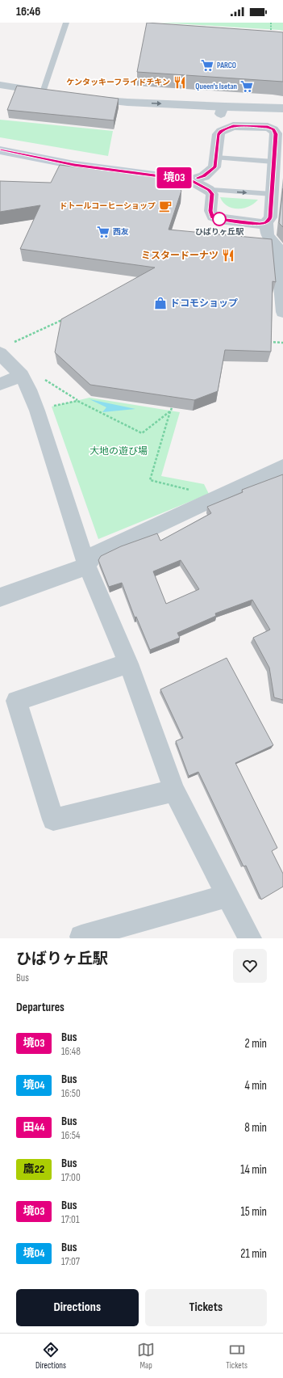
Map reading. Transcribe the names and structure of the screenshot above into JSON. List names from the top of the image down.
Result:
{
  "parks": ["大地の遊び場"],
  "places": {
    "supermarket": ["PARCO", "Queen's Isetan", "西友"],
    "restaurant": ["ケンタッキーフライドチキン", "ミスタードーナツ"],
    "cafe": ["ドトールコーヒーショップ"],
    "other": ["ひばりヶ丘駅"],
    "shop": ["ドコモショップ"]
  },
  "lines": ["bus line 境03"],
  "page": {
    "status": "16:46",
    "on_map": "境03",
    "heading": [
      ["ひばりヶ丘駅", "Bus"],
      "Departures"
    ],
    "list": [
      {
        "mark": "境03",
        "name": "Bus",
        "note": "16:48",
        "value": "2 min"
      },
      {
        "mark": "境04",
        "name": "Bus",
        "note": "16:50",
        "value": "4 min"
      },
      {
        "mark": "田44",
        "name": "Bus",
        "note": "16:54",
        "value": "8 min"
      },
      {
        "mark": "鷹22",
        "name": "Bus",
        "note": "17:00",
        "value": "14 min"
      },
      {
        "mark": "境03",
        "name": "Bus",
        "note": "17:01",
        "value": "15 min"
      },
      {
        "mark": "境04",
        "name": "Bus",
        "note": "17:07",
        "value": "21 min"
      }
    ],
    "buttons": ["Directions", "Tickets"],
    "tabs": ["Directions", "Map", "Tickets"]
  }
}
